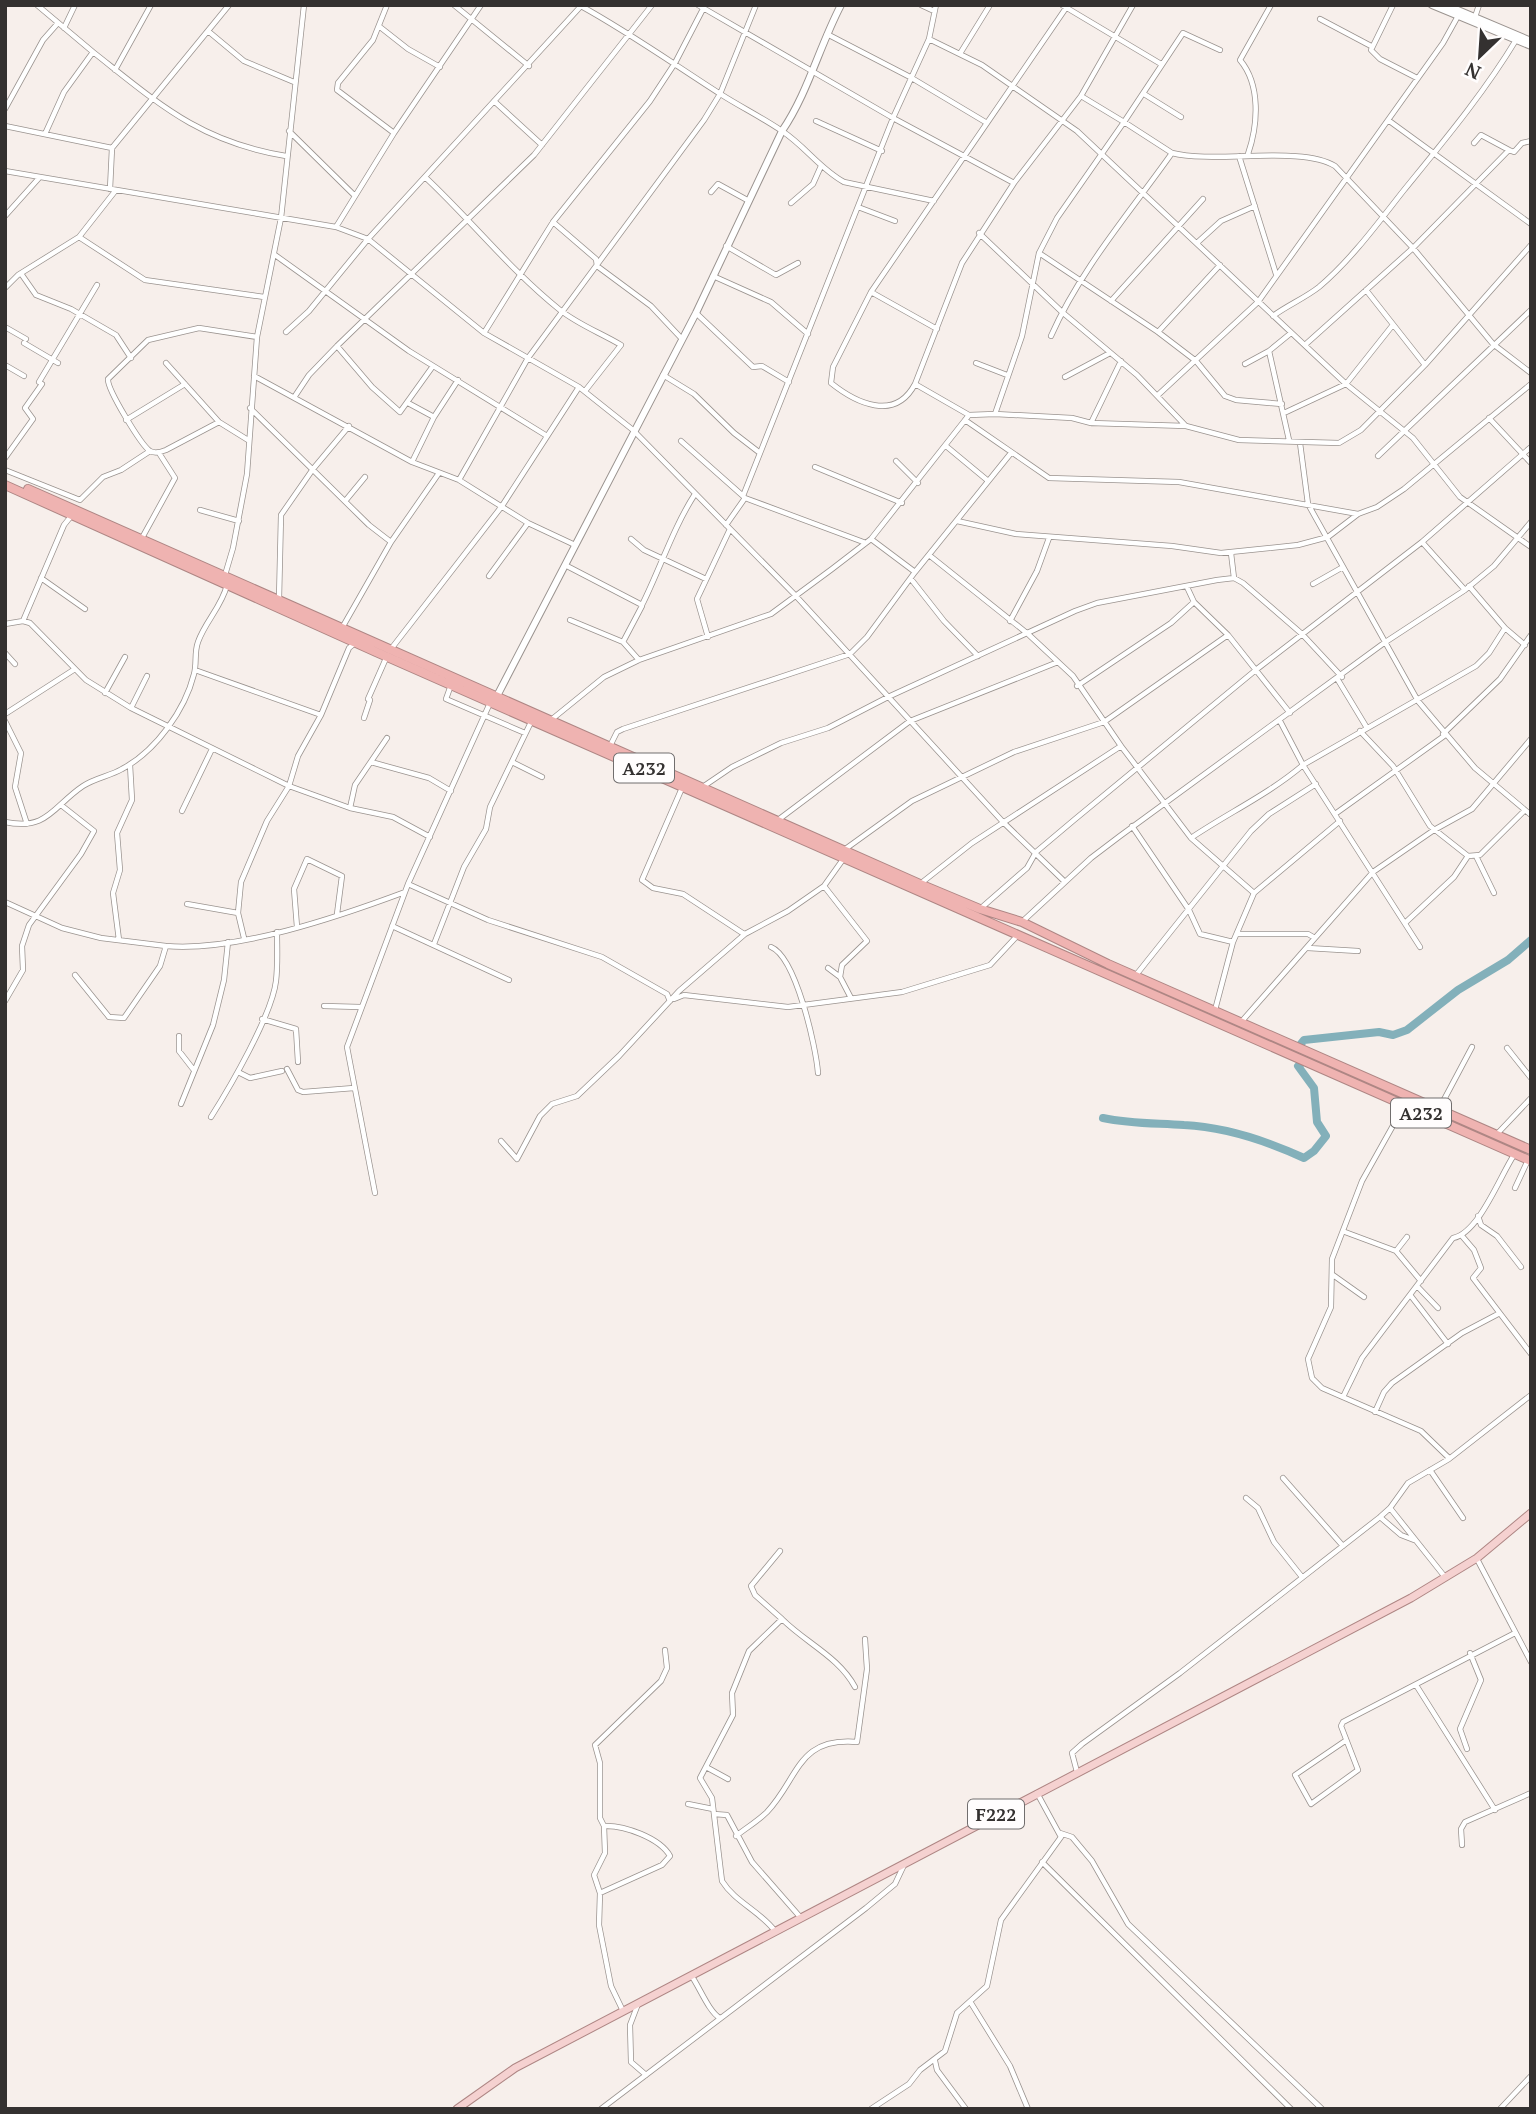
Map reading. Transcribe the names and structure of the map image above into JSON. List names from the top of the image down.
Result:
{
  "streets": {
    "highway": ["A232"],
    "main road": ["F222"]
  },
  "north": "bottom left"
}
